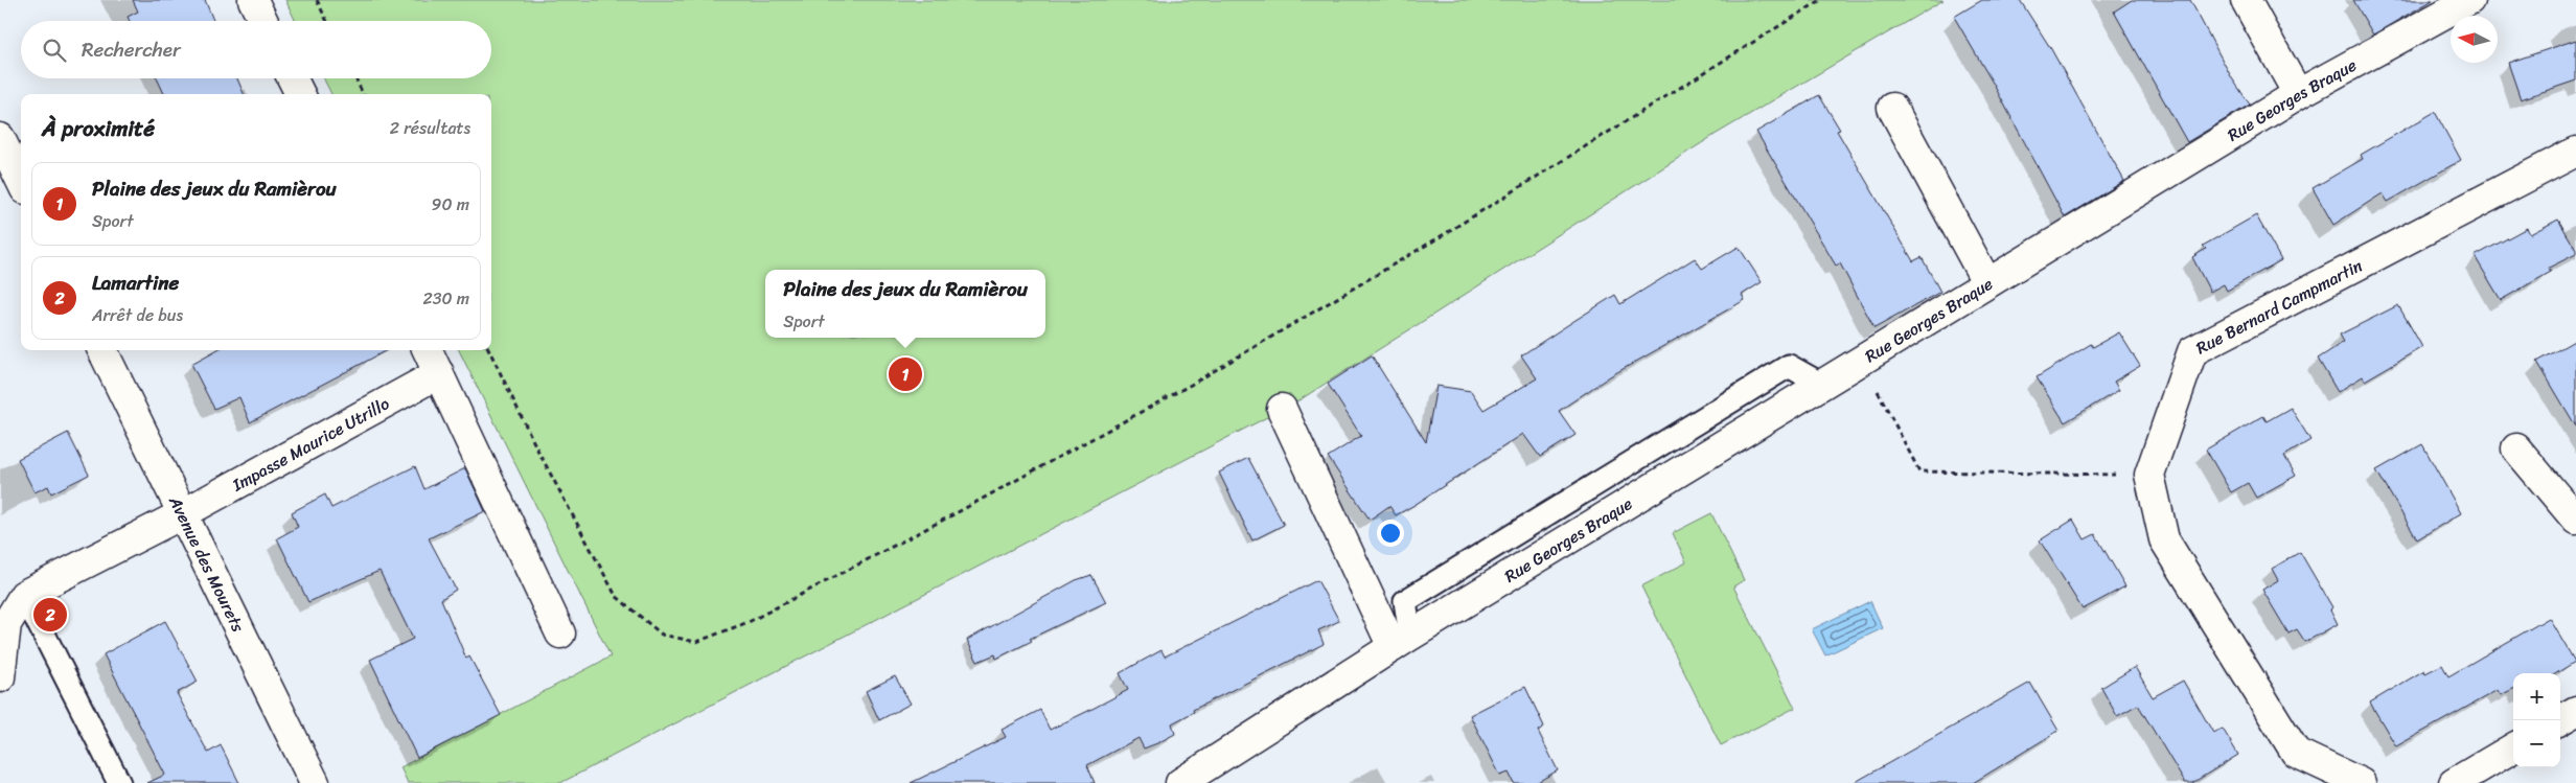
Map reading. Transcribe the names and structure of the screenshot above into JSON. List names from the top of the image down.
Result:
{
  "streets": {
    "street": [
      "Rue Georges Braque",
      "Rue Bernard Campmartin",
      "Impasse Maurice Utrillo",
      "Avenue des Mourets"
    ]
  },
  "crossings": [
    ["Impasse Maurice Utrillo", "Avenue des Mourets"]
  ],
  "north": "left",
  "page": {
    "search": "Rechercher",
    "heading": ["À proximité", "2 résultats"],
    "list": [
      {
        "mark": "1",
        "name": "Plaine des jeux du Ramièrou",
        "note": "Sport",
        "value": "90 m"
      },
      {
        "mark": "2",
        "name": "Lamartine",
        "note": "Arrêt de bus",
        "value": "230 m"
      }
    ],
    "popup": ["Plaine des jeux du Ramièrou", "Sport"],
    "pins": ["1", "2"],
    "map_buttons": ["+", "−"]
  }
}
